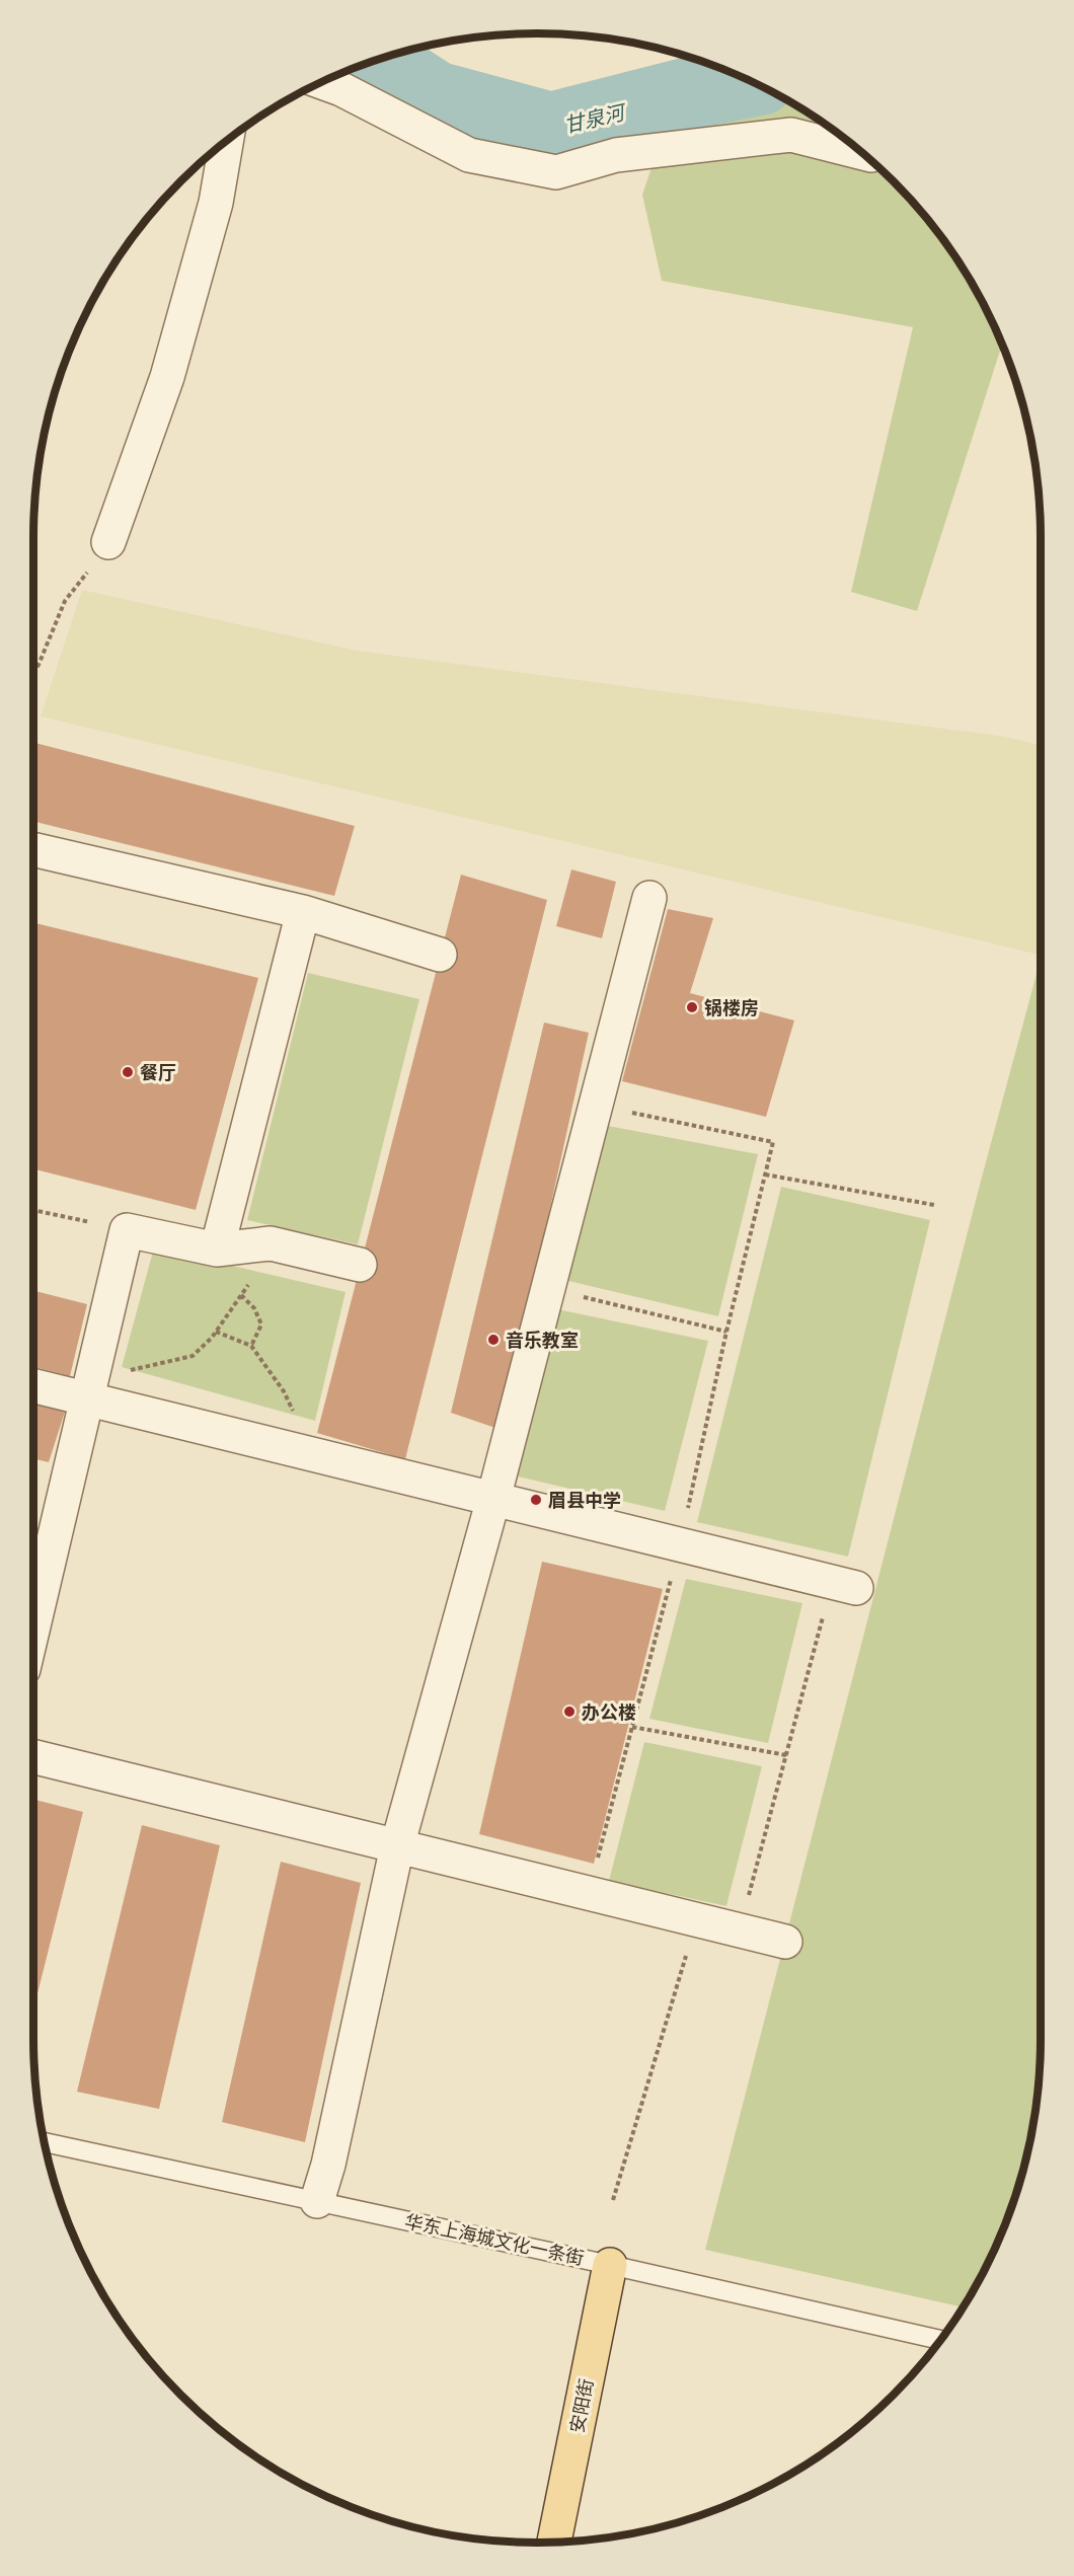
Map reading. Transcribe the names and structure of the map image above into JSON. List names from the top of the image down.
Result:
{
  "streets": {
    "main road": ["安阳街"],
    "lane": ["华东上海城文化一条街"]
  },
  "crossings": [
    ["华东上海城文化一条街", "安阳街"]
  ],
  "water": ["甘泉河"],
  "places": [
    "锅楼房",
    "餐厅",
    "音乐教室",
    "眉县中学",
    "办公楼"
  ]
}
